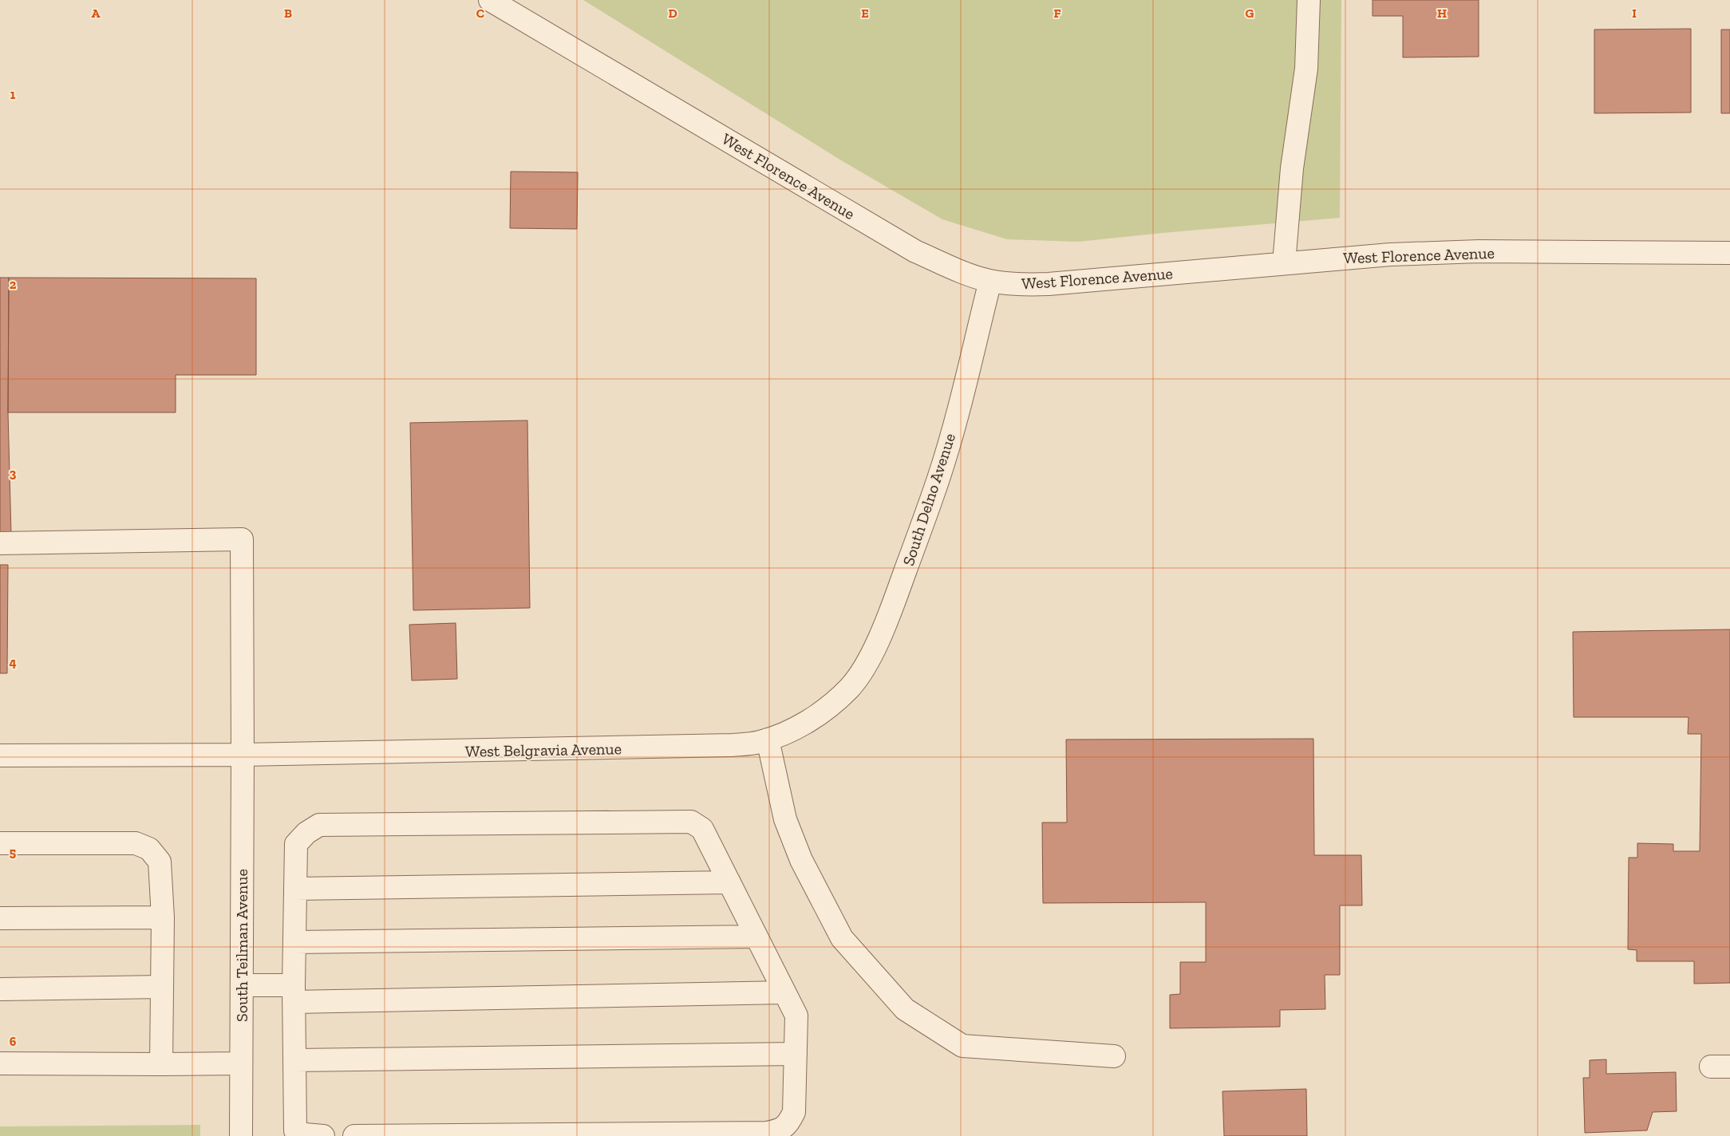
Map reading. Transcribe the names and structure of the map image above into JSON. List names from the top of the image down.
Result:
{
  "streets": {
    "street": [
      "West Florence Avenue",
      "South Delno Avenue",
      "West Belgravia Avenue",
      "South Teilman Avenue"
    ]
  },
  "crossings": [
    ["West Florence Avenue", "South Delno Avenue"],
    ["South Delno Avenue", "West Belgravia Avenue"],
    ["West Belgravia Avenue", "South Teilman Avenue"]
  ],
  "grid": {
    "columns": [
      "A",
      "B",
      "C",
      "D",
      "E",
      "F",
      "G",
      "H",
      "I"
    ],
    "rows": [
      "1",
      "2",
      "3",
      "4",
      "5",
      "6"
    ]
  }
}
